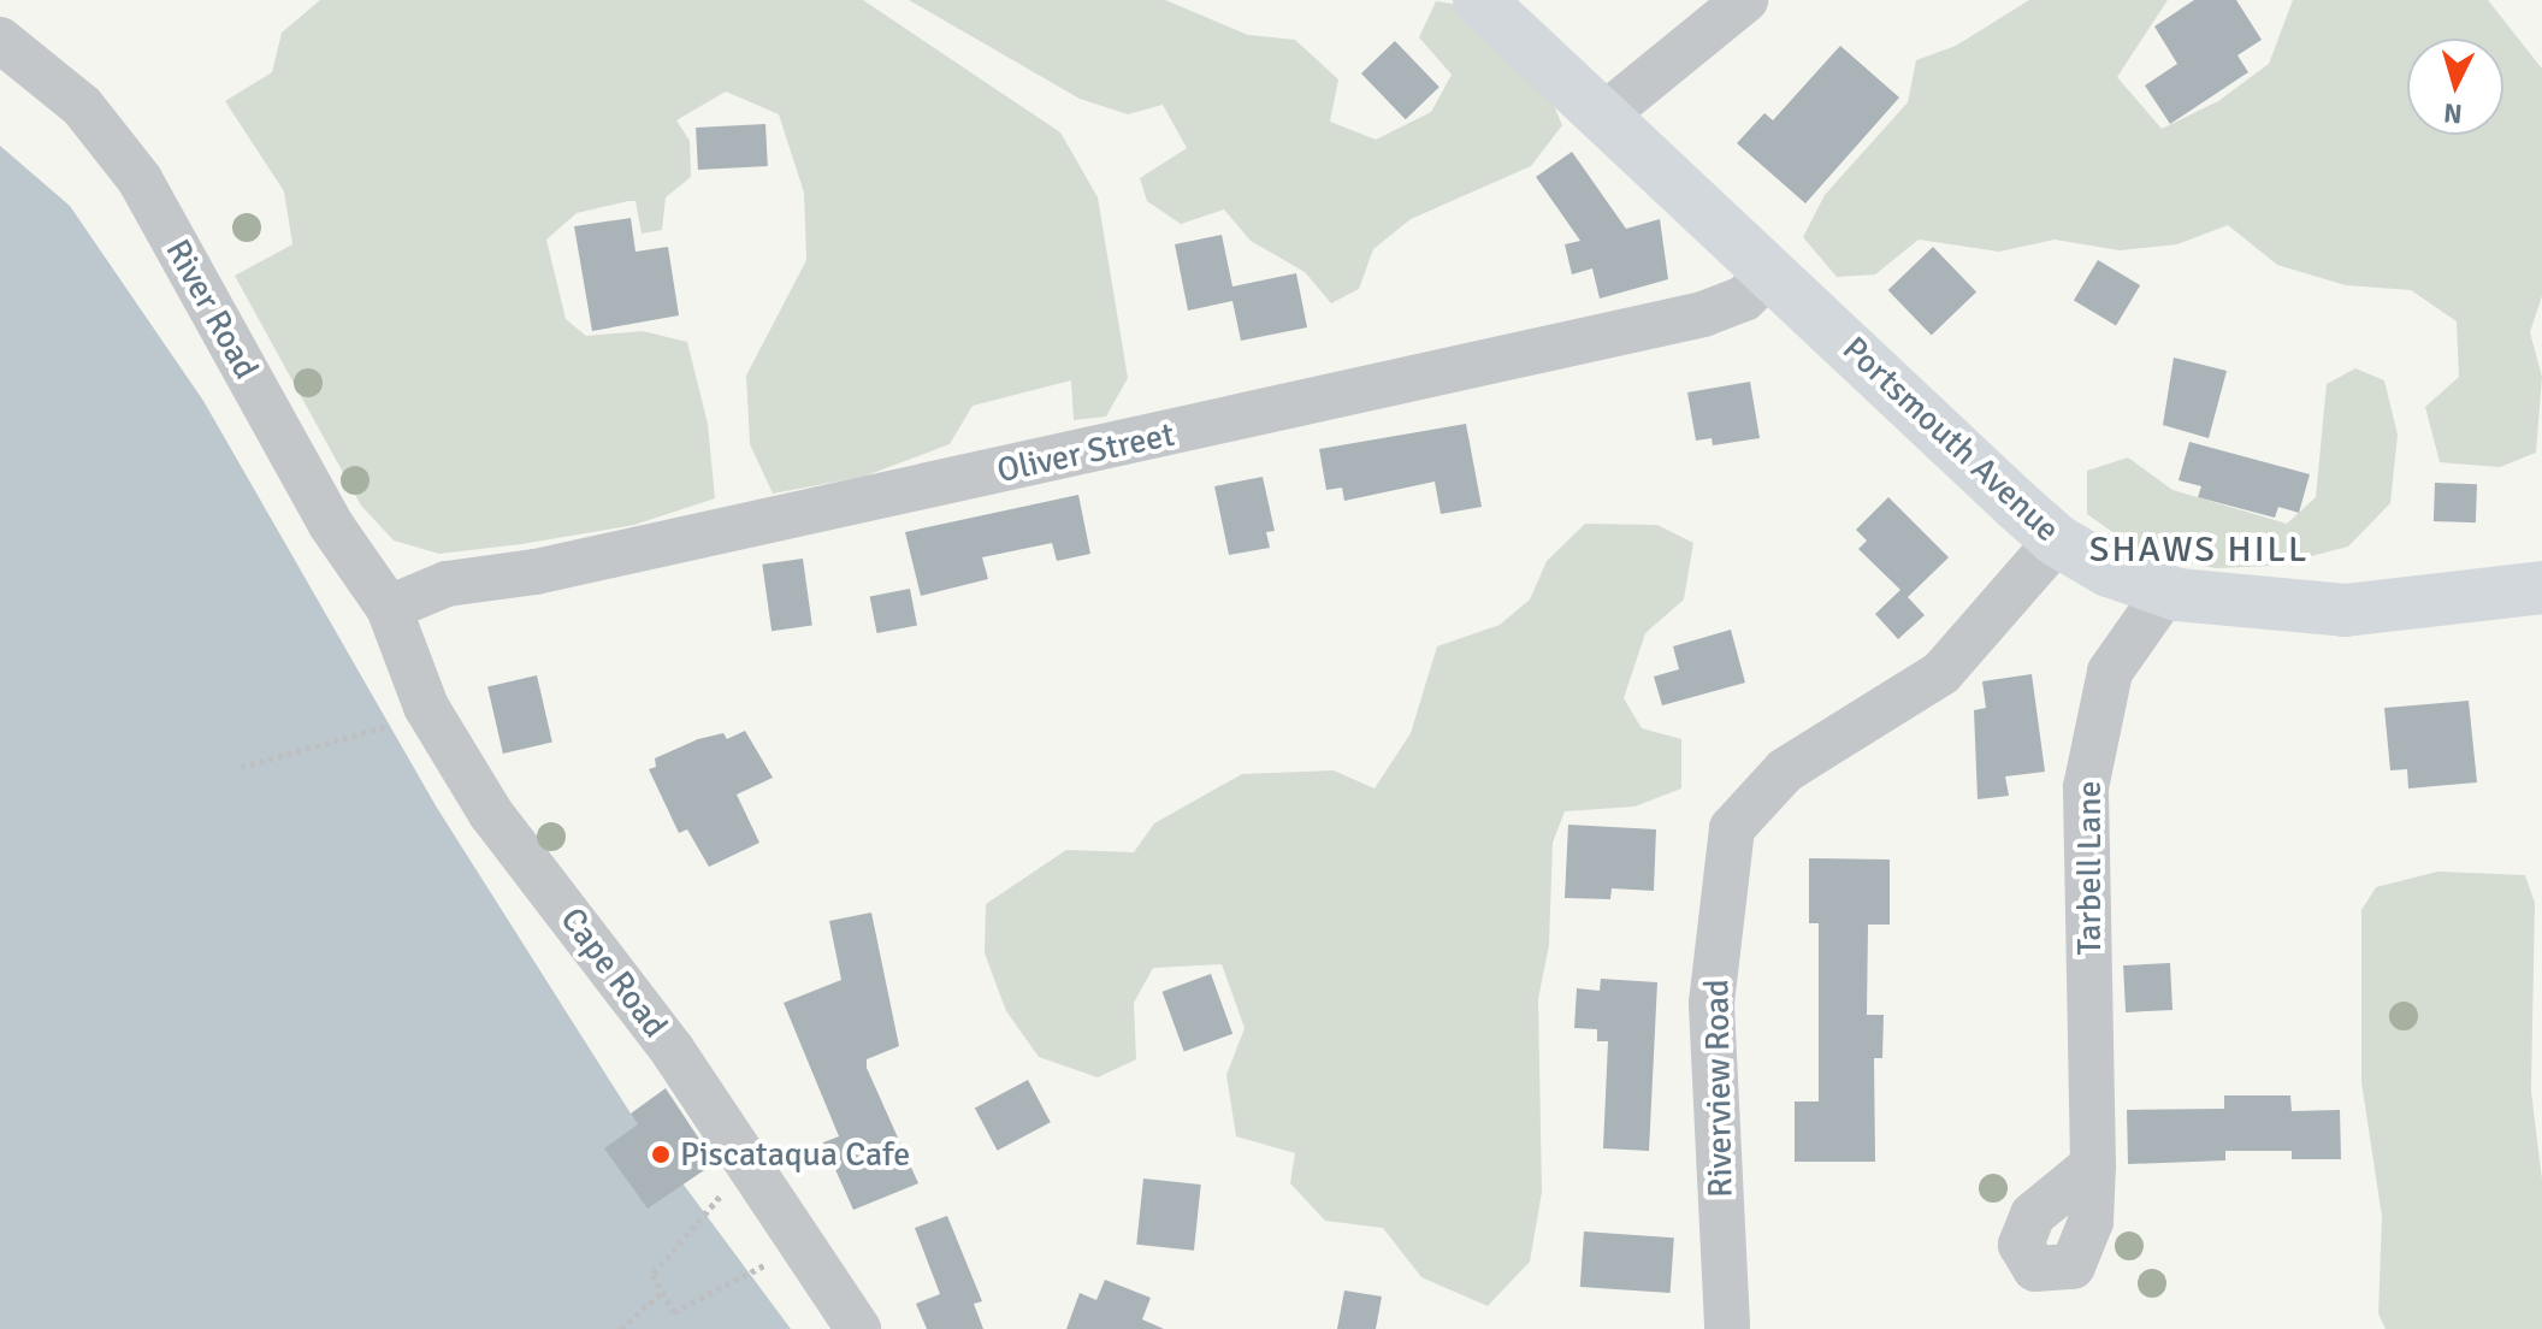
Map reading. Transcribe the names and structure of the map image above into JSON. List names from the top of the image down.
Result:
{
  "streets": {
    "main road": ["Portsmouth Avenue"],
    "street": [
      "River Road",
      "Oliver Street",
      "Tarbell Lane",
      "Cape Road",
      "Riverview Road"
    ]
  },
  "crossings": [
    ["River Road", "Oliver Street"],
    ["River Road", "Cape Road"],
    ["Portsmouth Avenue", "Oliver Street"],
    ["Portsmouth Avenue", "Tarbell Lane"],
    ["Portsmouth Avenue", "Riverview Road"],
    ["Oliver Street", "Cape Road"]
  ],
  "districts": ["SHAWS HILL"],
  "places": ["Piscataqua Cafe"],
  "north": "bottom"
}
